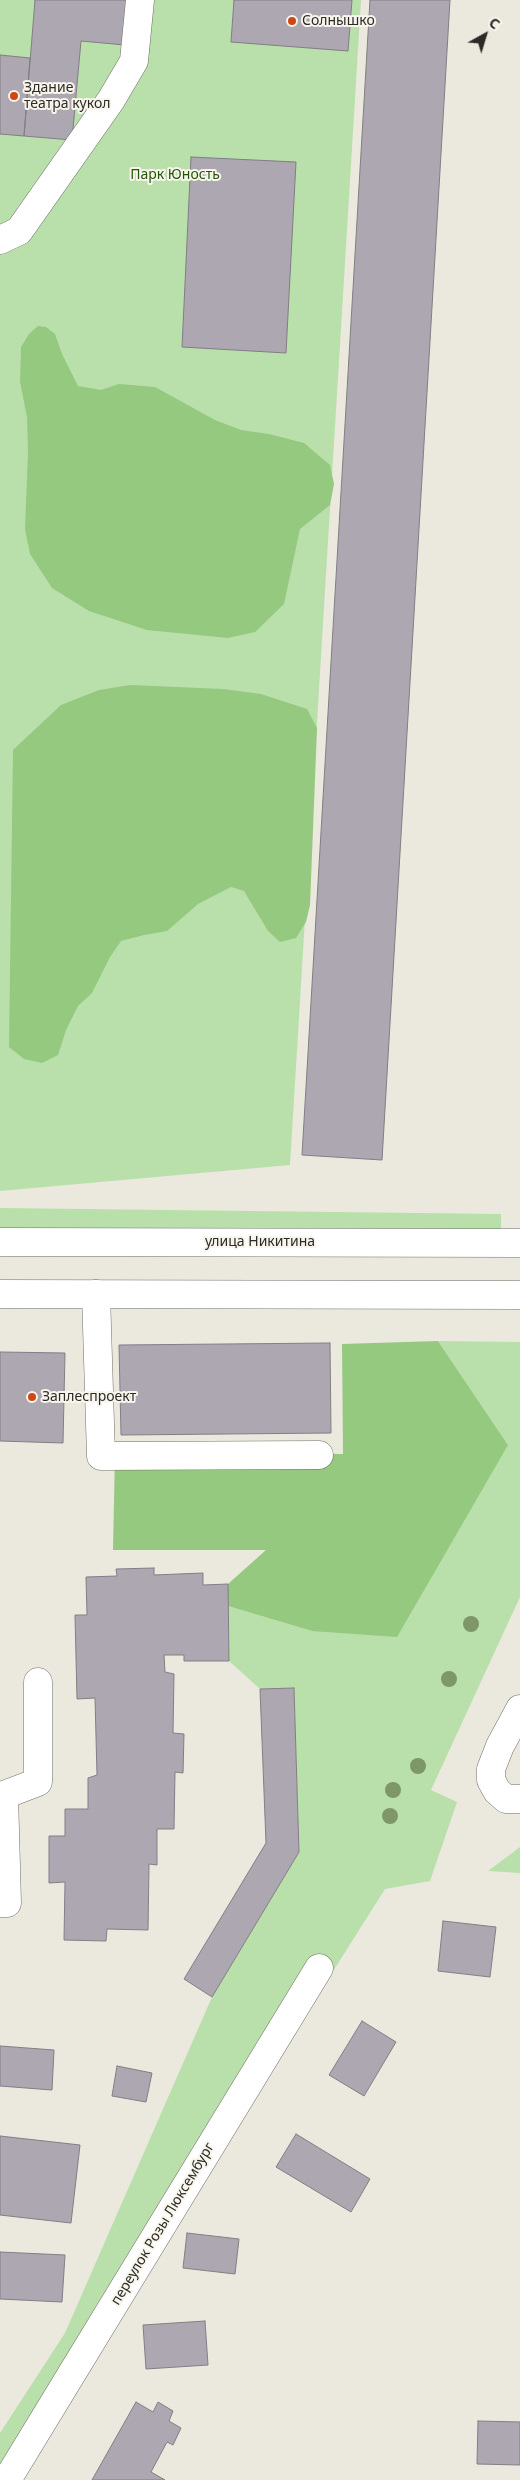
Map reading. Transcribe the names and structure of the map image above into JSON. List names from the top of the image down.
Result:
{
  "streets": {
    "main road": ["улица Никитина", "переулок Розы Люксембург"]
  },
  "parks": ["Парк Юность"],
  "places": ["Солнышко", "Здание театра кукол", "Заплеспроект"],
  "north": "top right"
}
